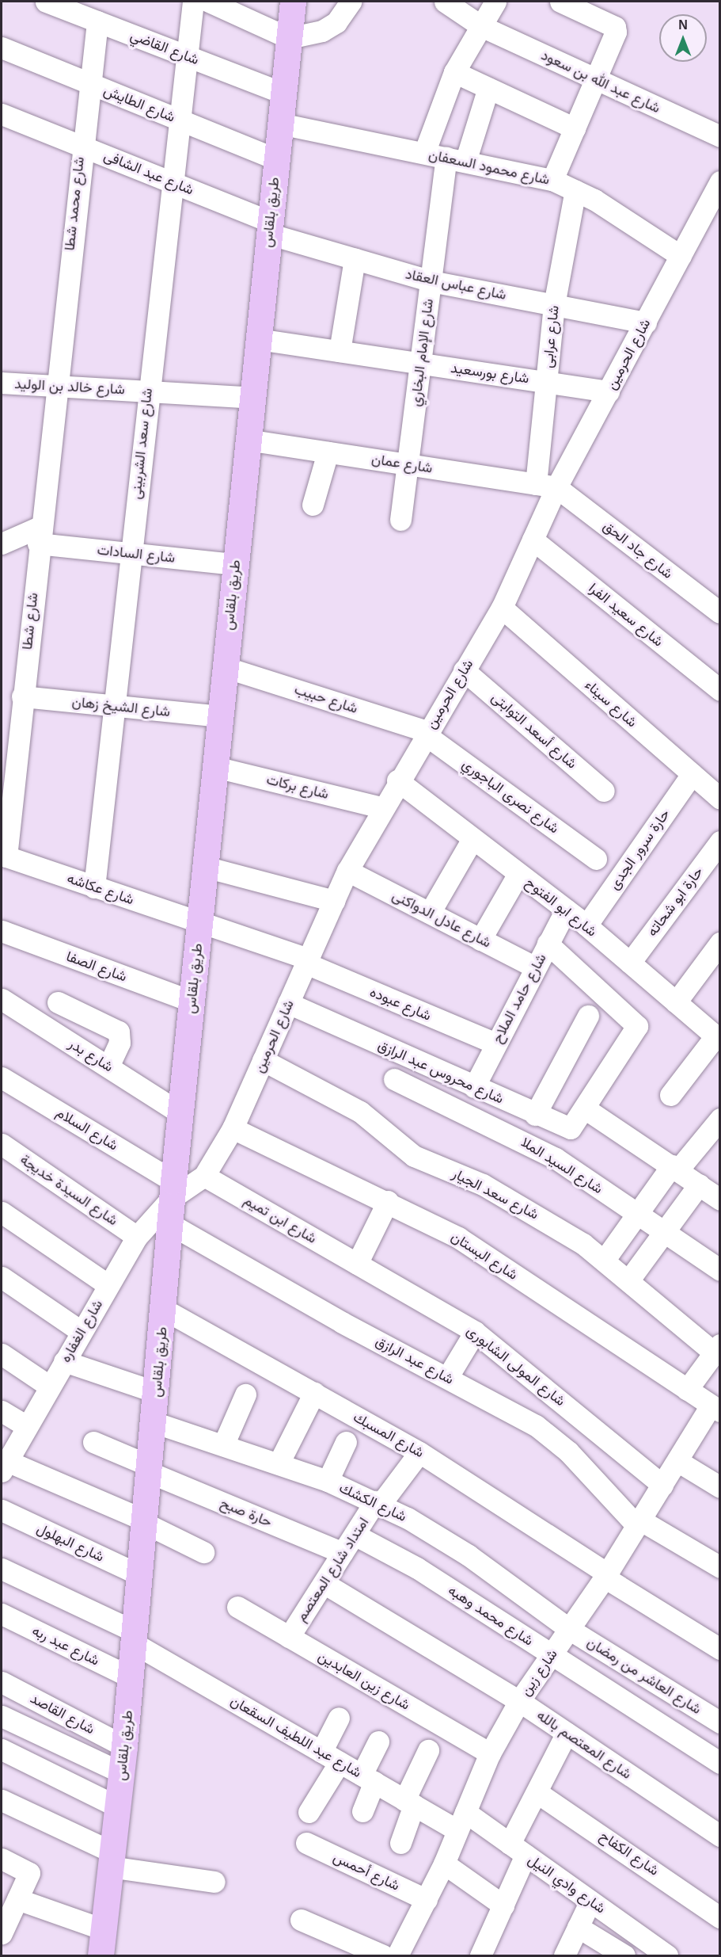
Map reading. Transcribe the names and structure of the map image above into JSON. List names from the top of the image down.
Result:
{
  "streets": {
    "main road": ["طريق بلقاس"],
    "street": [
      "شارع القاضي",
      "شارع عبد الله بن سعود",
      "شارع الطايش",
      "شارع محمود السعفان",
      "شارع عبد الشافى",
      "شارع محمد شطا",
      "شارع عباس العقاد",
      "شارع عرابى",
      "شارع الإمام البخاري",
      "شارع الحرمين",
      "شارع بورسعيد",
      "شارع خالد بن الوليد",
      "شارع سعد الشربينى",
      "شارع عمان",
      "شارع جاد الحق",
      "شارع السادات",
      "شارع سعيد الفرا",
      "شارع شطا",
      "شارع حبيب",
      "شارع سيناء",
      "شارع الشيخ زهان",
      "شارع أسعد التوابتى",
      "شارع بركات",
      "شارع نصرى الباجوري",
      "حارة سرور الجدى",
      "شارع عكاشه",
      "حارة ابو شحاته",
      "شارع ابو الفتوح",
      "شارع عادل الدواكنى",
      "شارع الصفا",
      "شارع حامد الملاح",
      "شارع عبوده",
      "شارع بدر",
      "شارع محروس عبد الرازق",
      "شارع السلام",
      "شارع السيد الملا",
      "شارع السيدة خديجة",
      "شارع سعد الجيار",
      "شارع ابن تميم",
      "شارع البستان",
      "شارع الغفاره",
      "شارع عبد الرازق",
      "شارع المولى الشابورى",
      "شارع المسبك",
      "شارع الكشك",
      "حارة صبح",
      "شارع البهلول",
      "امتداد شارع المعتصم",
      "شارع محمد وهبه",
      "شارع عبد ربه",
      "شارع زين",
      "شارع العاشر من رمضان",
      "شارع زين العابدين",
      "شارع القاصد",
      "شارع عبد اللطيف السقعان",
      "شارع المعتصم بالله",
      "شارع الكفاح",
      "شارع أحمس",
      "شارع وادي النيل"
    ]
  },
  "crossings": [
    ["شارع القاضي", "شارع محمد شطا"],
    ["شارع القاضي", "طريق بلقاس"],
    ["شارع القاضي", "شارع سعد الشربينى"],
    ["شارع الطايش", "شارع محمد شطا"],
    ["شارع الطايش", "طريق بلقاس"],
    ["شارع الطايش", "شارع سعد الشربينى"],
    ["شارع محمود السعفان", "طريق بلقاس"],
    ["شارع محمود السعفان", "شارع عرابى"],
    ["شارع محمود السعفان", "شارع الإمام البخاري"],
    ["شارع محمود السعفان", "شارع الحرمين"],
    ["شارع عبد الشافى", "شارع محمد شطا"],
    ["شارع عبد الشافى", "طريق بلقاس"],
    ["شارع عبد الشافى", "شارع عباس العقاد"],
    ["شارع عبد الشافى", "شارع سعد الشربينى"],
    ["شارع محمد شطا", "شارع خالد بن الوليد"],
    ["شارع محمد شطا", "شارع شطا"],
    ["طريق بلقاس", "شارع عباس العقاد"],
    ["طريق بلقاس", "شارع الحرمين"],
    ["طريق بلقاس", "شارع بورسعيد"],
    ["طريق بلقاس", "شارع خالد بن الوليد"],
    ["طريق بلقاس", "شارع عمان"],
    ["طريق بلقاس", "شارع السادات"],
    ["طريق بلقاس", "شارع حبيب"],
    ["طريق بلقاس", "شارع الشيخ زهان"],
    ["طريق بلقاس", "شارع بركات"],
    ["طريق بلقاس", "شارع عكاشه"],
    ["طريق بلقاس", "شارع الصفا"],
    ["طريق بلقاس", "شارع عبوده"],
    ["طريق بلقاس", "شارع بدر"],
    ["طريق بلقاس", "شارع السلام"],
    ["طريق بلقاس", "شارع الغفاره"],
    ["طريق بلقاس", "شارع عبد الرازق"],
    ["طريق بلقاس", "شارع المسبك"],
    ["طريق بلقاس", "شارع الكشك"],
    ["طريق بلقاس", "حارة صبح"],
    ["طريق بلقاس", "شارع البهلول"],
    ["طريق بلقاس", "شارع عبد ربه"],
    ["طريق بلقاس", "شارع القاصد"],
    ["طريق بلقاس", "شارع عبد اللطيف السقعان"],
    ["شارع عباس العقاد", "شارع عرابى"],
    ["شارع عباس العقاد", "شارع الإمام البخاري"],
    ["شارع عباس العقاد", "شارع الحرمين"],
    ["شارع عرابى", "شارع الحرمين"],
    ["شارع عرابى", "شارع بورسعيد"],
    ["شارع عرابى", "شارع عمان"],
    ["شارع عرابى", "شارع جاد الحق"],
    ["شارع الإمام البخاري", "شارع بورسعيد"],
    ["شارع الإمام البخاري", "شارع عمان"],
    ["شارع الحرمين", "شارع بورسعيد"],
    ["شارع الحرمين", "شارع عمان"],
    ["شارع الحرمين", "شارع جاد الحق"],
    ["شارع الحرمين", "شارع سعيد الفرا"],
    ["شارع الحرمين", "شارع حبيب"],
    ["شارع الحرمين", "شارع سيناء"],
    ["شارع الحرمين", "شارع أسعد التوابتى"],
    ["شارع الحرمين", "شارع بركات"],
    ["شارع الحرمين", "شارع نصرى الباجوري"],
    ["شارع الحرمين", "شارع ابو الفتوح"],
    ["شارع الحرمين", "شارع عادل الدواكنى"],
    ["شارع الحرمين", "شارع عبوده"],
    ["شارع الحرمين", "شارع محروس عبد الرازق"],
    ["شارع الحرمين", "شارع السلام"],
    ["شارع الحرمين", "شارع سعد الجيار"],
    ["شارع الحرمين", "شارع ابن تميم"],
    ["شارع الحرمين", "شارع البستان"],
    ["شارع الحرمين", "شارع الغفاره"],
    ["شارع خالد بن الوليد", "شارع سعد الشربينى"],
    ["شارع خالد بن الوليد", "شارع شطا"],
    ["شارع سعد الشربينى", "شارع السادات"],
    ["شارع سعد الشربينى", "شارع الشيخ زهان"],
    ["شارع سعد الشربينى", "شارع عكاشه"],
    ["شارع عمان", "شارع جاد الحق"],
    ["شارع السادات", "شارع شطا"],
    ["شارع شطا", "شارع الشيخ زهان"],
    ["شارع شطا", "شارع عكاشه"],
    ["شارع حبيب", "شارع نصرى الباجوري"],
    ["شارع سيناء", "حارة سرور الجدى"],
    ["حارة سرور الجدى", "شارع ابو الفتوح"],
    ["شارع عكاشه", "شارع عبوده"],
    ["حارة ابو شحاته", "شارع ابو الفتوح"],
    ["شارع ابو الفتوح", "شارع حامد الملاح"],
    ["شارع عادل الدواكنى", "شارع حامد الملاح"],
    ["شارع حامد الملاح", "شارع عبوده"],
    ["شارع حامد الملاح", "شارع محروس عبد الرازق"],
    ["شارع السلام", "شارع الغفاره"],
    ["شارع السيدة خديجة", "شارع الغفاره"],
    ["شارع ابن تميم", "شارع المولى الشابورى"],
    ["شارع البستان", "شارع زين"],
    ["شارع عبد الرازق", "شارع زين"],
    ["شارع المولى الشابورى", "شارع زين"],
    ["شارع المسبك", "امتداد شارع المعتصم"],
    ["شارع المسبك", "شارع زين"],
    ["شارع الكشك", "امتداد شارع المعتصم"],
    ["شارع الكشك", "شارع زين"],
    ["شارع الكشك", "شارع العاشر من رمضان"],
    ["حارة صبح", "امتداد شارع المعتصم"],
    ["حارة صبح", "شارع محمد وهبه"],
    ["امتداد شارع المعتصم", "شارع محمد وهبه"],
    ["امتداد شارع المعتصم", "شارع زين العابدين"],
    ["امتداد شارع المعتصم", "شارع المعتصم بالله"],
    ["شارع محمد وهبه", "شارع زين"],
    ["شارع زين", "شارع العاشر من رمضان"],
    ["شارع زين", "شارع زين العابدين"],
    ["شارع زين", "شارع عبد اللطيف السقعان"],
    ["شارع زين", "شارع المعتصم بالله"],
    ["شارع زين", "شارع أحمس"],
    ["شارع زين", "شارع وادي النيل"],
    ["شارع عبد اللطيف السقعان", "شارع وادي النيل"]
  ],
  "north": "top"
}
